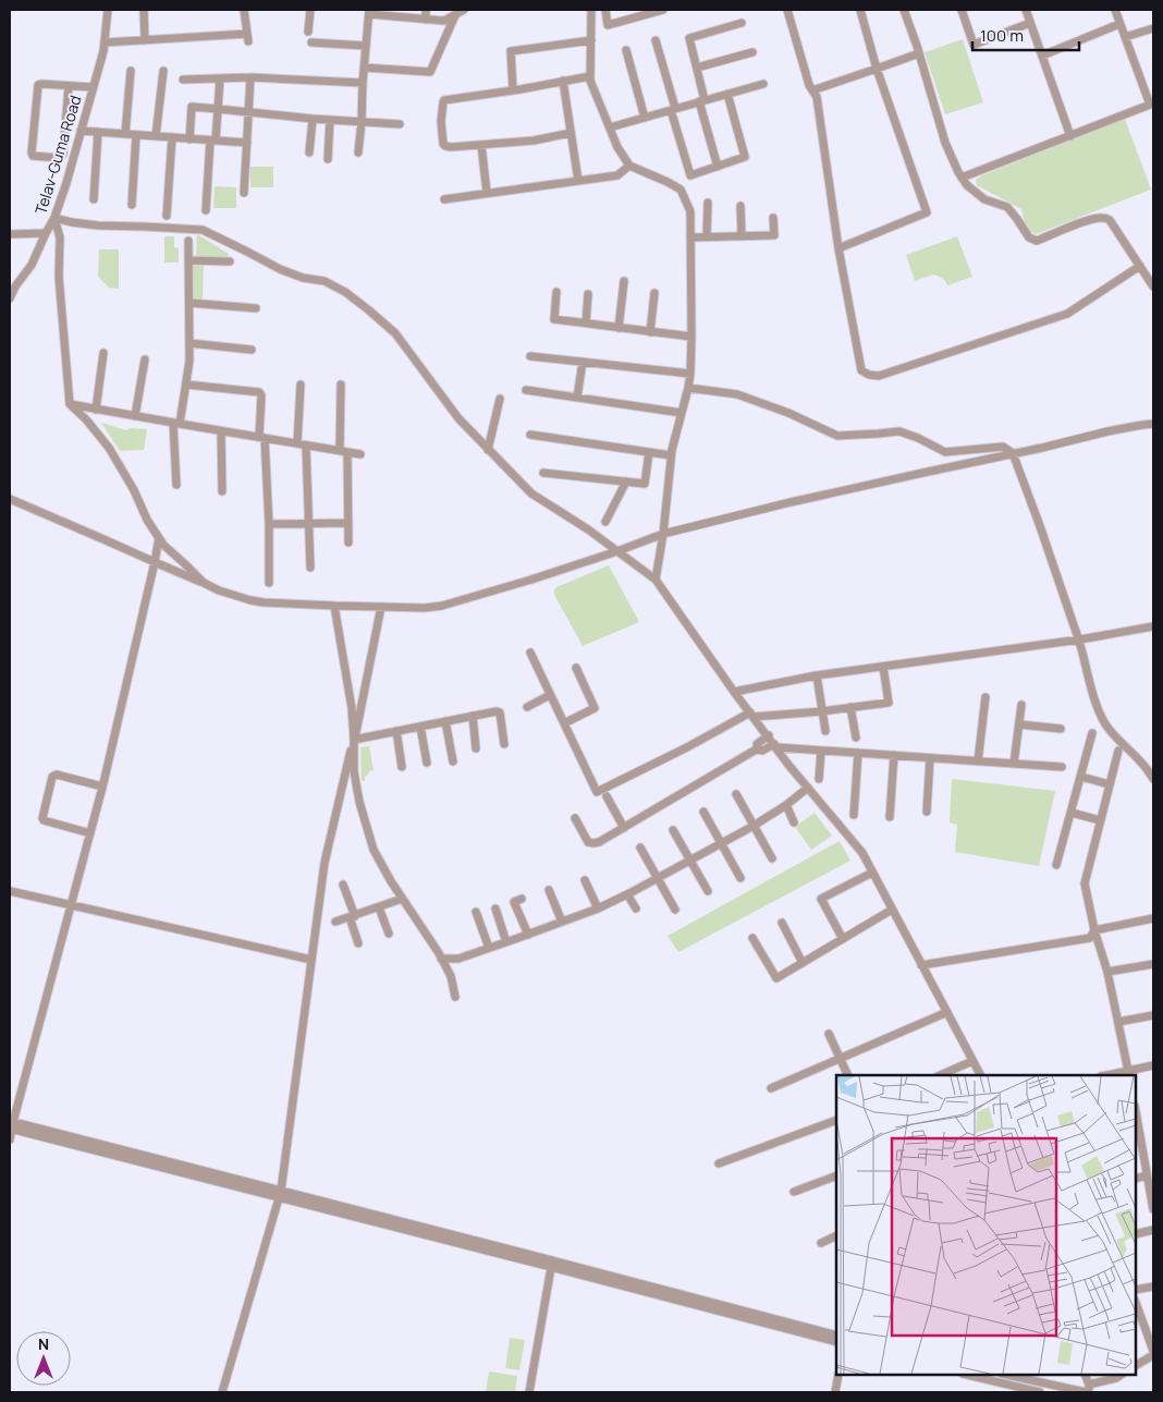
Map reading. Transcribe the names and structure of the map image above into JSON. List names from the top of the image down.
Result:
{
  "streets": {
    "street": ["Telav-Guma Road"]
  },
  "scale_bar": "100 m",
  "north": "top"
}
